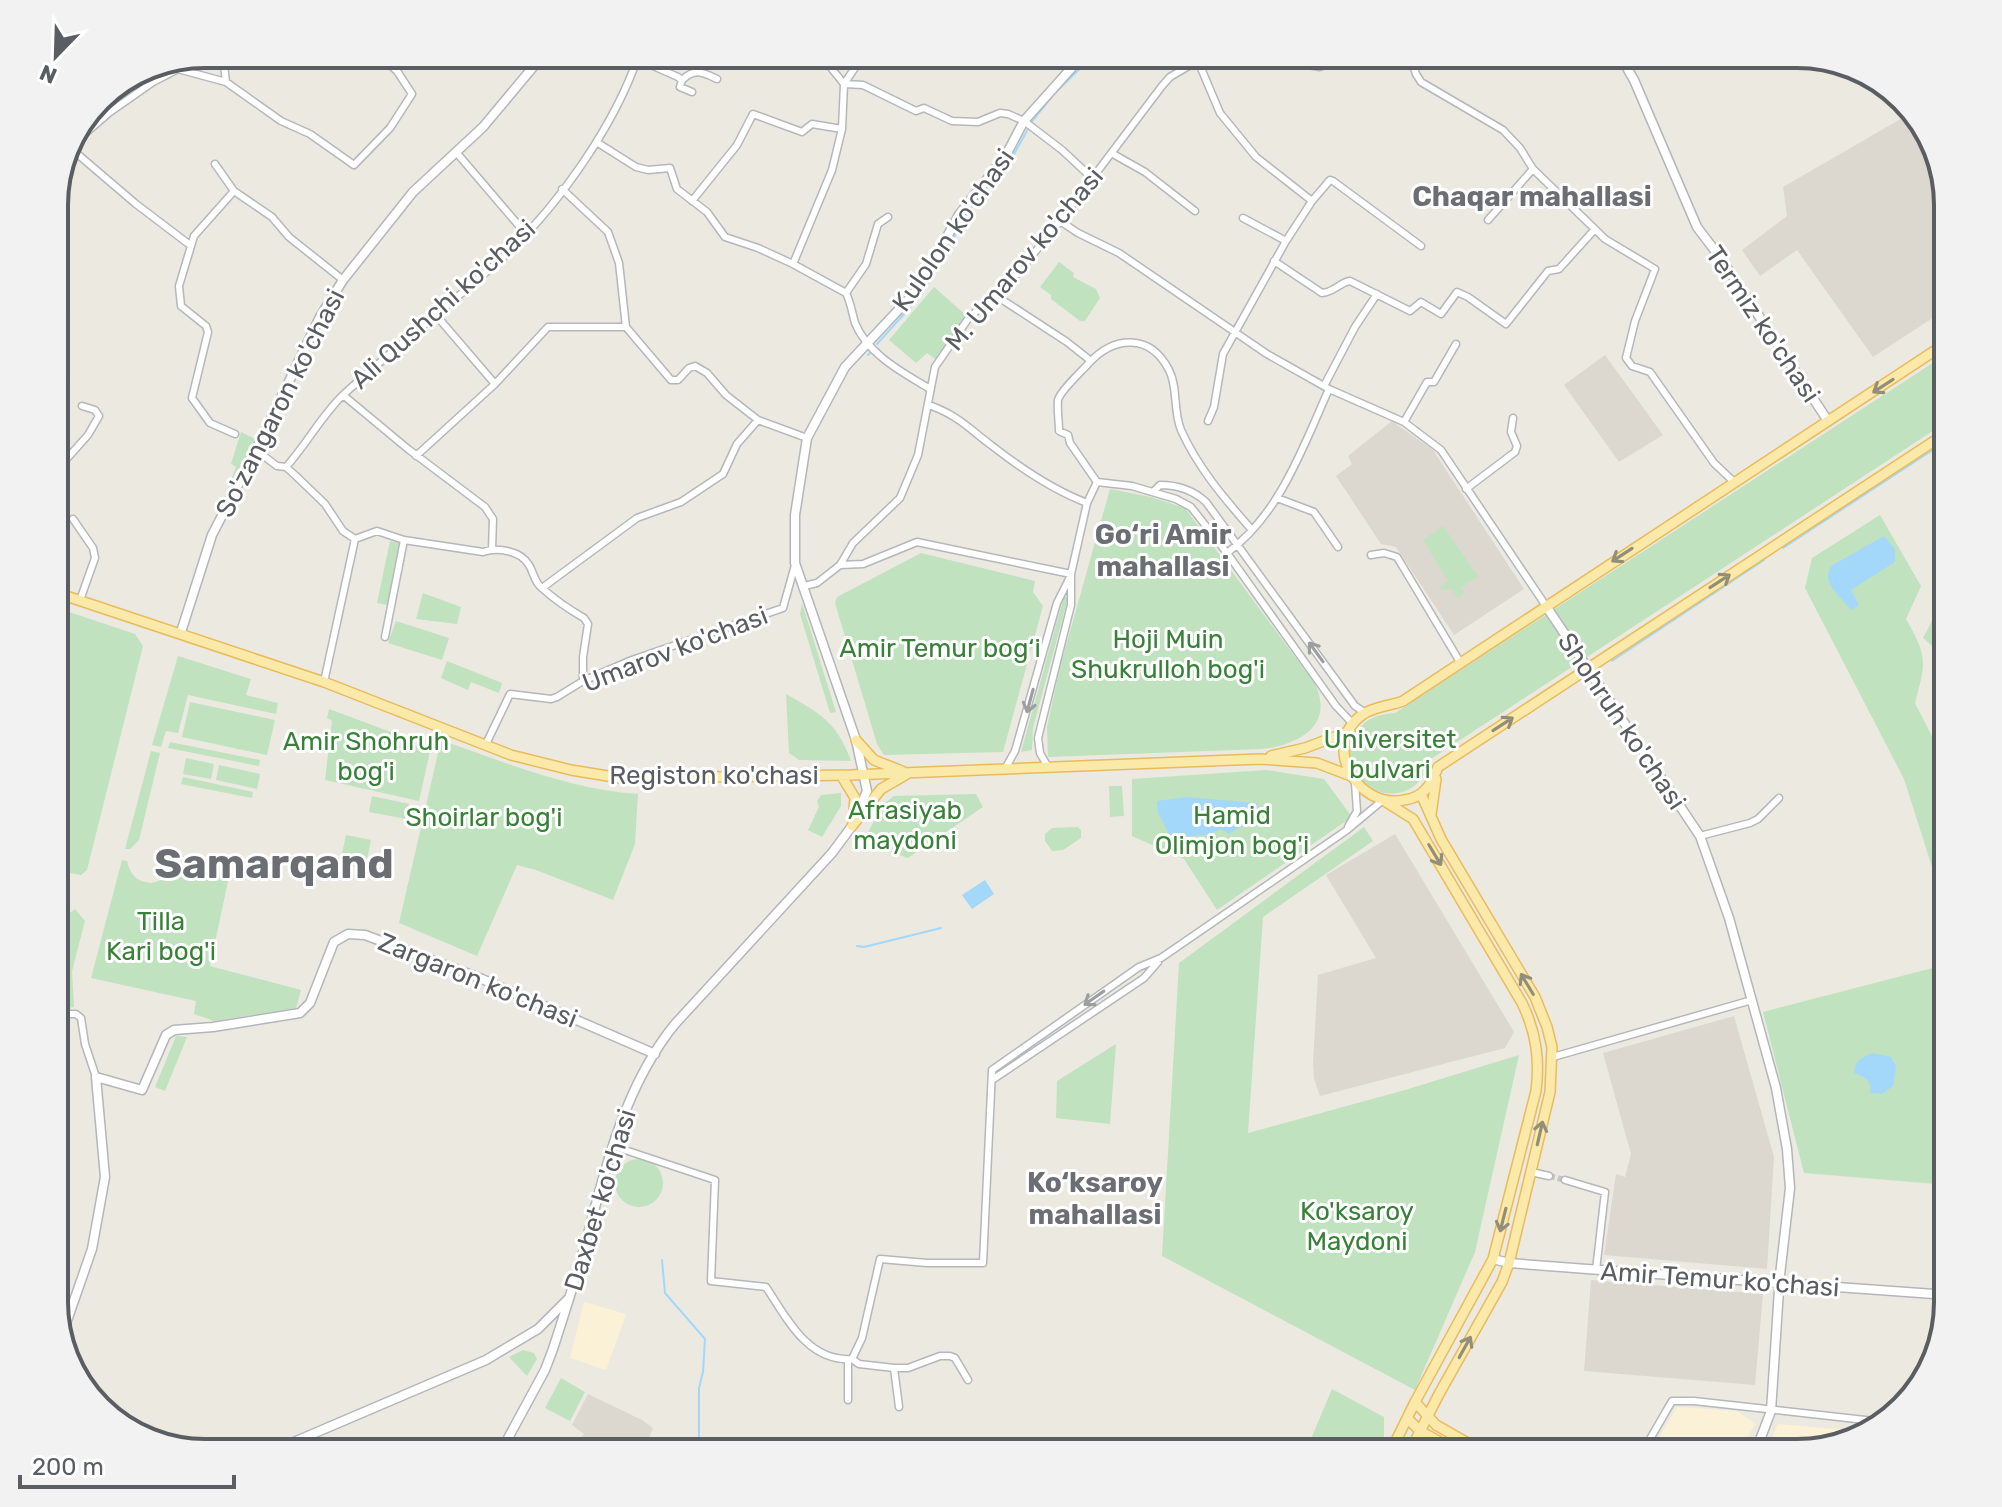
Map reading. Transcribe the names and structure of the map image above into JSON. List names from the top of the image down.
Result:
{
  "streets": {
    "main road": [
      "Kulolon ko'chasi",
      "Termiz ko'chasi",
      "So'zangaron ko'chasi",
      "Shohruh ko'chasi",
      "Registon ko'chasi",
      "Zargaron ko'chasi",
      "Daxbet ko'chasi",
      "Amir Temur ko'chasi"
    ],
    "street": ["M. Umarov ko'chasi", "Ali Qushchi ko'chasi", "Umarov ko'chasi"]
  },
  "crossings": [
    ["Kulolon ko'chasi", "M. Umarov ko'chasi"],
    ["Kulolon ko'chasi", "Umarov ko'chasi"],
    ["Kulolon ko'chasi", "Registon ko'chasi"],
    ["Kulolon ko'chasi", "Daxbet ko'chasi"],
    ["M. Umarov ko'chasi", "Shohruh ko'chasi"],
    ["So'zangaron ko'chasi", "Registon ko'chasi"],
    ["Umarov ko'chasi", "Registon ko'chasi"],
    ["Shohruh ko'chasi", "Amir Temur ko'chasi"],
    ["Registon ko'chasi", "Daxbet ko'chasi"],
    ["Registon ko'chasi", "Amir Temur ko'chasi"],
    ["Zargaron ko'chasi", "Daxbet ko'chasi"]
  ],
  "districts": [
    "Chaqar mahallasi",
    "Go‘ri Amir mahallasi",
    "Samarqand",
    "Ko‘ksaroy mahallasi"
  ],
  "parks": [
    "Hoji Muin Shukrulloh bog'i",
    "Amir Temur bog‘i",
    "Universitet bulvari",
    "Amir Shohruh bog'i",
    "Afrasiyab maydoni",
    "Hamid Olimjon bog'i",
    "Shoirlar bog'i",
    "Tilla Kari bog'i",
    "Ko'ksaroy Maydoni"
  ],
  "scale_bar": "200 m",
  "north": "bottom left"
}
